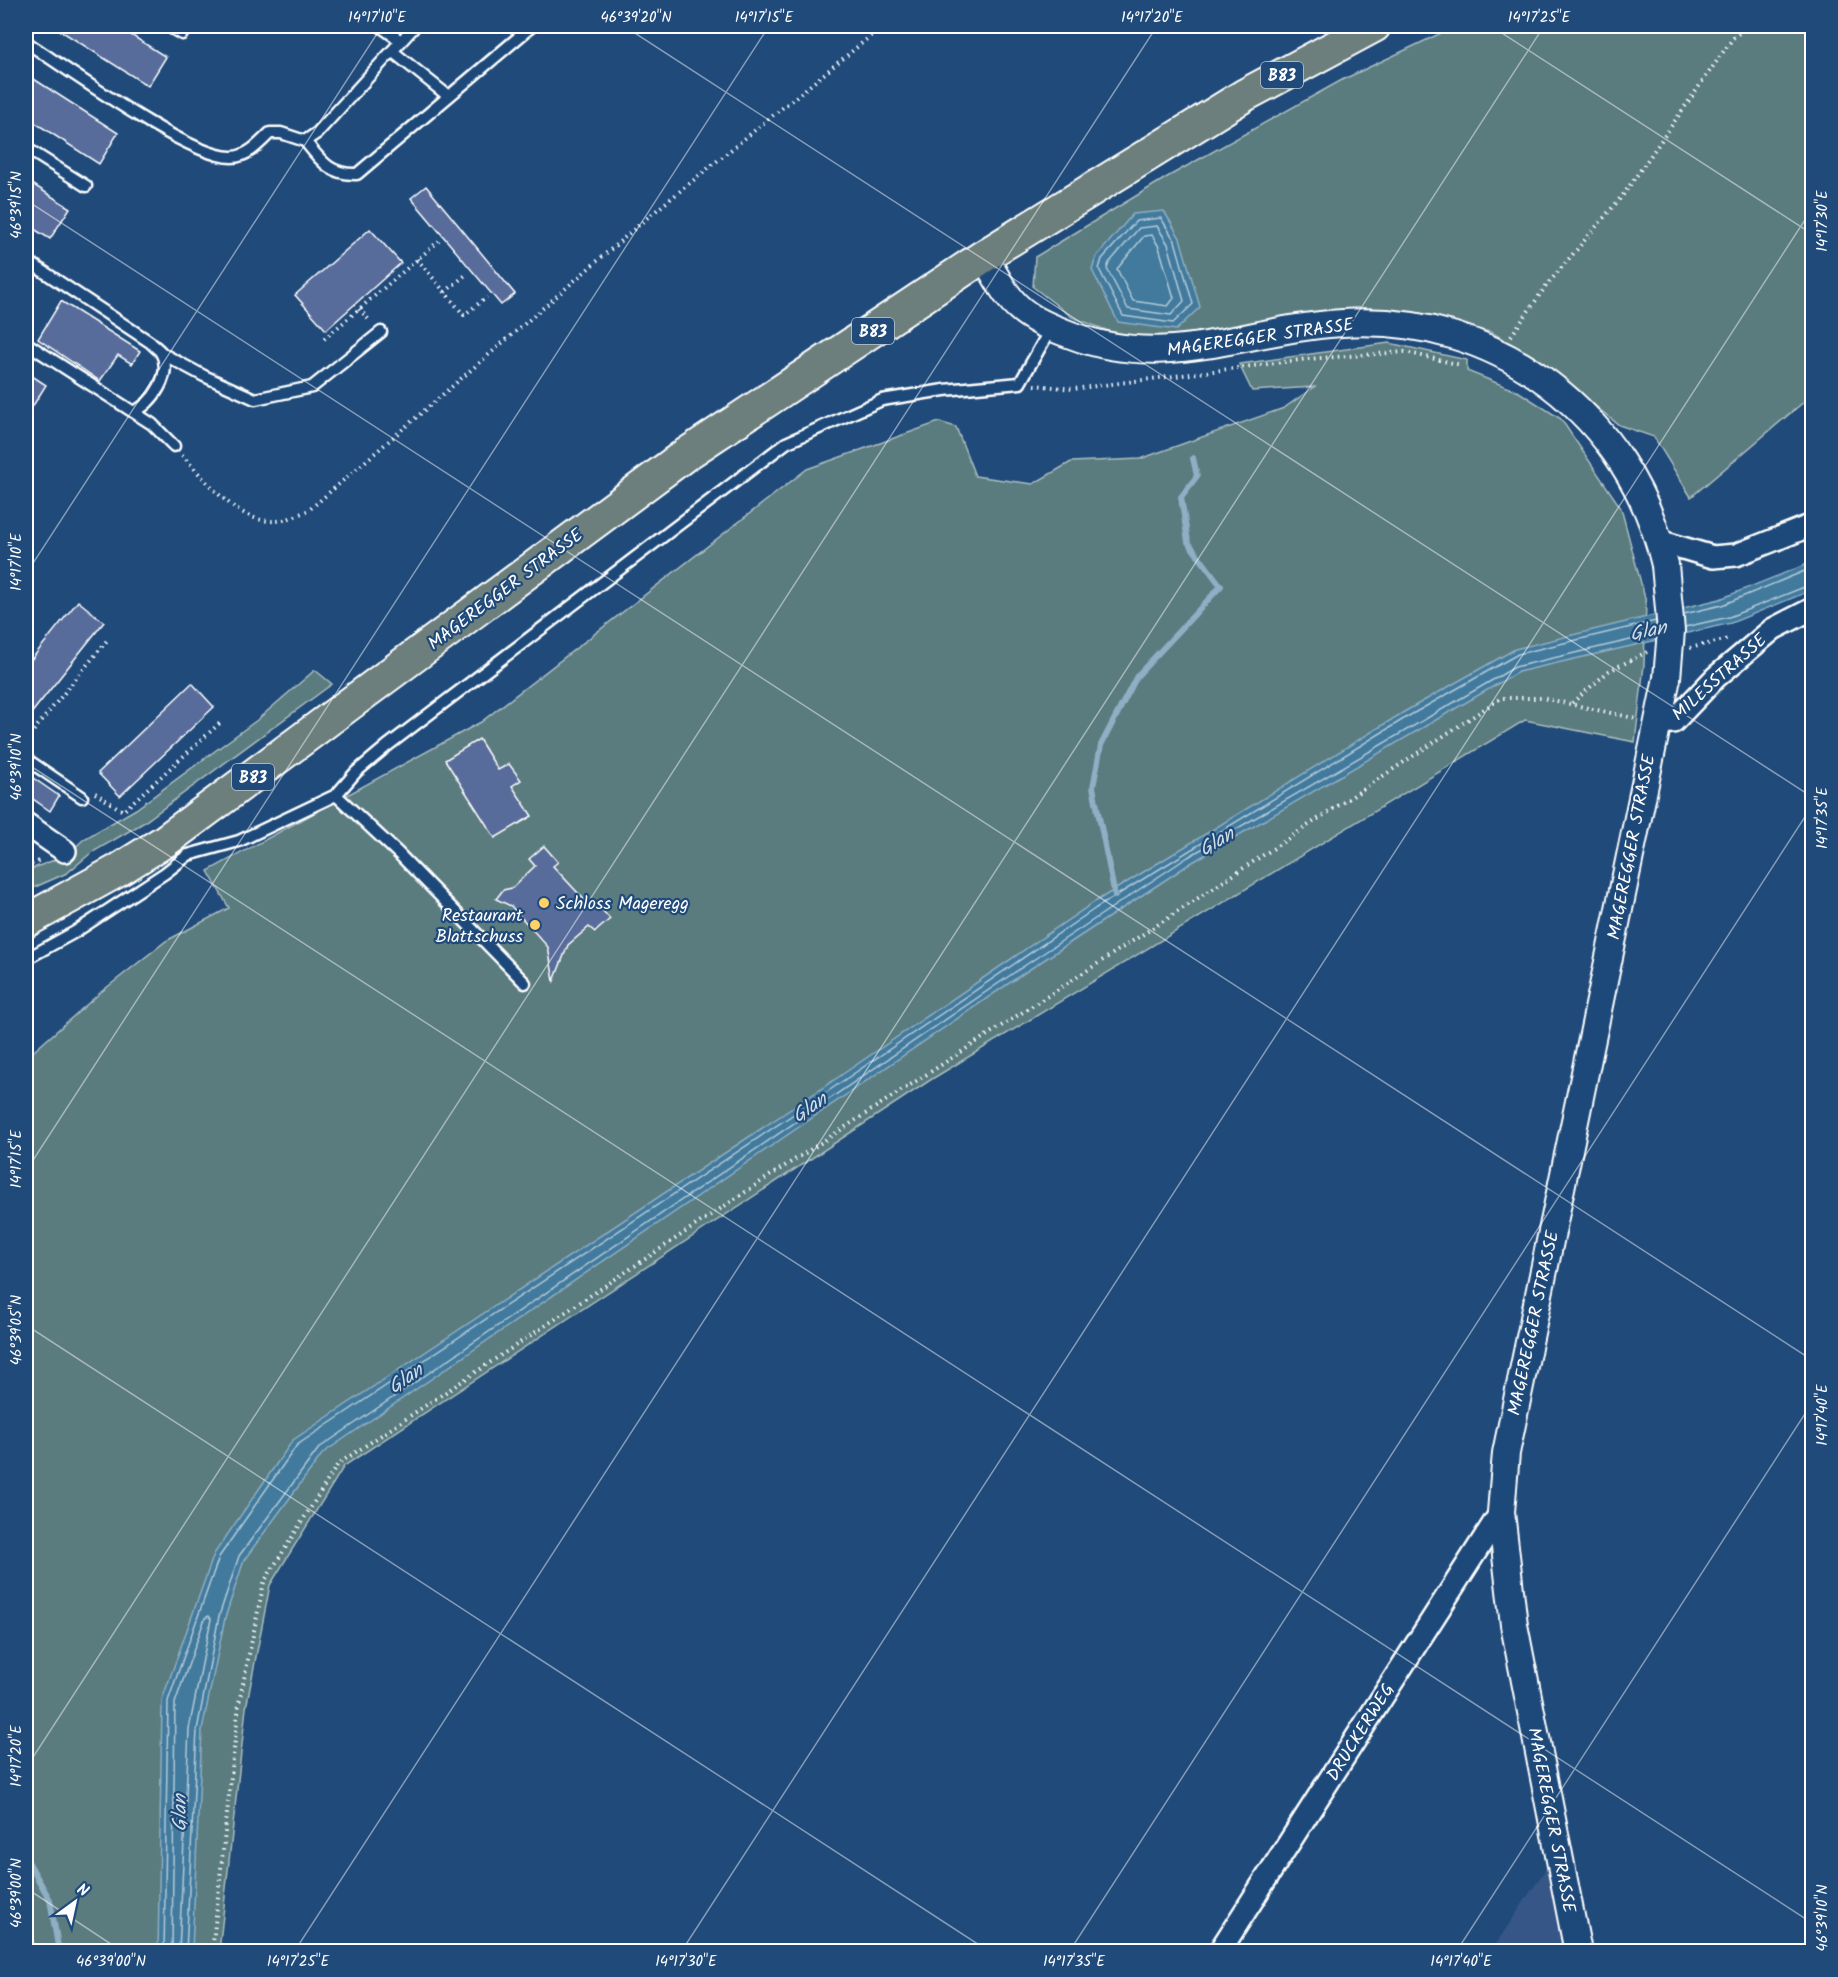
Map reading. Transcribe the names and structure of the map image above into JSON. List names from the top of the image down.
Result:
{
  "streets": {
    "main road": ["B83", "MAGEREGGER STRASSE"],
    "street": ["MILESSTRASSE", "DRUCKERWEG"]
  },
  "crossings": [
    ["MAGEREGGER STRASSE", "MILESSTRASSE"],
    ["MAGEREGGER STRASSE", "DRUCKERWEG"]
  ],
  "water": ["Glan"],
  "places": ["Schloss Mageregg", "Restaurant Blattschuss"],
  "north": "top right",
  "coordinates": [
    "14°17'10\"E",
    "46°39'20\"N",
    "14°17'15\"E",
    "14°17'20\"E",
    "14°17'25\"E",
    "46°39'15\"N",
    "14°17'30\"E",
    "46°39'10\"N",
    "14°17'35\"E",
    "46°39'05\"N",
    "14°17'40\"E",
    "46°39'00\"N"
  ]
}
